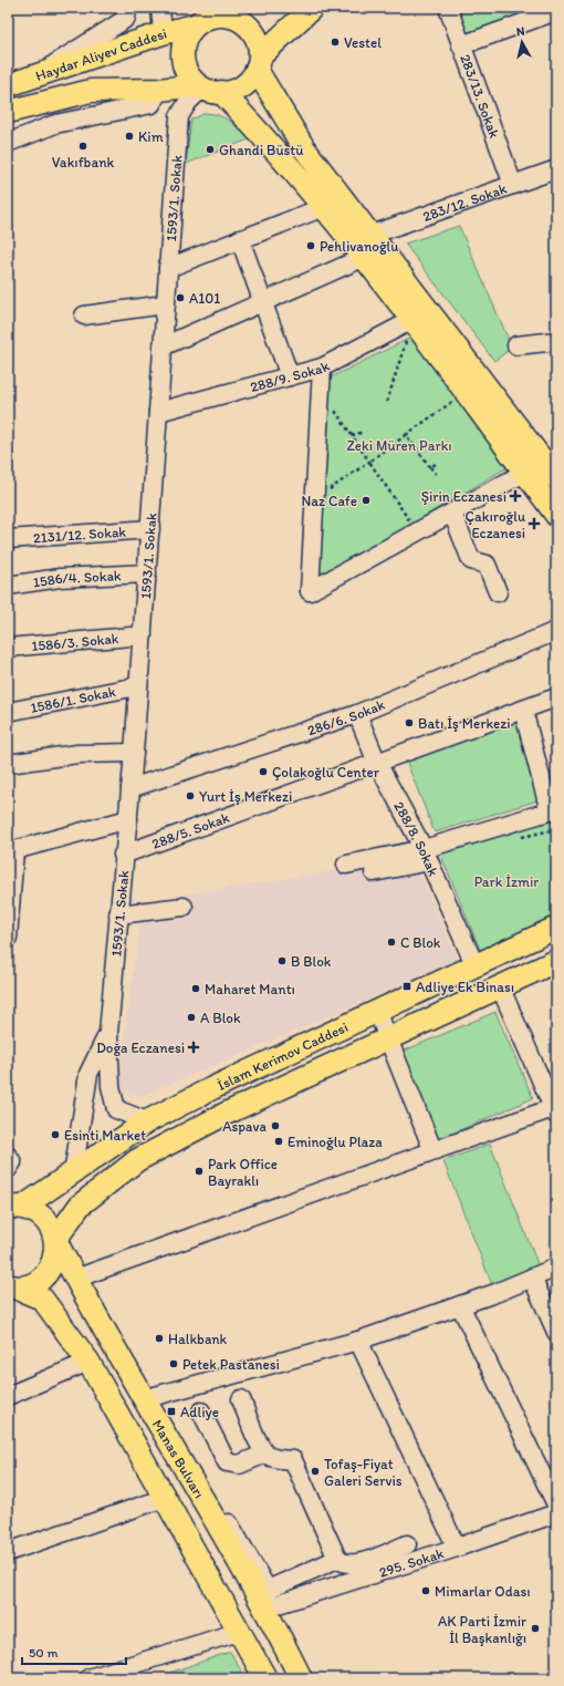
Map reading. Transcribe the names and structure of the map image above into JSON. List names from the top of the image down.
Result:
{
  "streets": {
    "main road": ["Haydar Aliyev Caddesi", "İslam Kerimov Caddesi", "Manas Bulvarı"],
    "street": [
      "283/13. Sokak",
      "1593/1. Sokak",
      "283/12. Sokak",
      "288/9. Sokak",
      "2131/12. Sokak",
      "1586/4. Sokak",
      "1586/3. Sokak",
      "1586/1. Sokak",
      "286/6. Sokak",
      "288/5. Sokak",
      "288/8. Sokak",
      "295. Sokak"
    ]
  },
  "crossings": [
    ["Haydar Aliyev Caddesi", "1593/1. Sokak"],
    ["283/13. Sokak", "283/12. Sokak"],
    ["1593/1. Sokak", "288/9. Sokak"],
    ["1593/1. Sokak", "2131/12. Sokak"],
    ["1593/1. Sokak", "1586/4. Sokak"],
    ["1593/1. Sokak", "1586/3. Sokak"],
    ["1593/1. Sokak", "1586/1. Sokak"],
    ["1593/1. Sokak", "286/6. Sokak"],
    ["1593/1. Sokak", "288/5. Sokak"],
    ["1593/1. Sokak", "İslam Kerimov Caddesi"],
    ["286/6. Sokak", "288/8. Sokak"],
    ["288/5. Sokak", "288/8. Sokak"],
    ["288/8. Sokak", "İslam Kerimov Caddesi"],
    ["İslam Kerimov Caddesi", "Manas Bulvarı"],
    ["Manas Bulvarı", "295. Sokak"]
  ],
  "parks": ["Zeki Müren Parkı", "Park İzmir"],
  "places": {
    "other": [
      "Vestel",
      "Kim",
      "Vakıfbank",
      "Ghandi Büstü",
      "Pehlivanoğlu",
      "A101",
      "Naz Cafe",
      "Batı İş Merkezi",
      "Çolakoğlu Center",
      "Yurt İş Merkezi",
      "C Blok",
      "B Blok",
      "Maharet Mantı",
      "A Blok",
      "Aspava",
      "Esinti Market",
      "Eminoğlu Plaza",
      "Park Office Bayraklı",
      "Halkbank",
      "Petek Pastanesi",
      "Tofaş-Fiyat Galeri Servis",
      "Mimarlar Odası",
      "AK Parti İzmir İl Başkanlığı"
    ],
    "health": ["Şirin Eczanesi", "Çakıroğlu Eczanesi", "Doğa Eczanesi"],
    "transit": ["Adliye Ek Binası", "Adliye"]
  },
  "scale_bar": "50 m",
  "north": "top"
}
